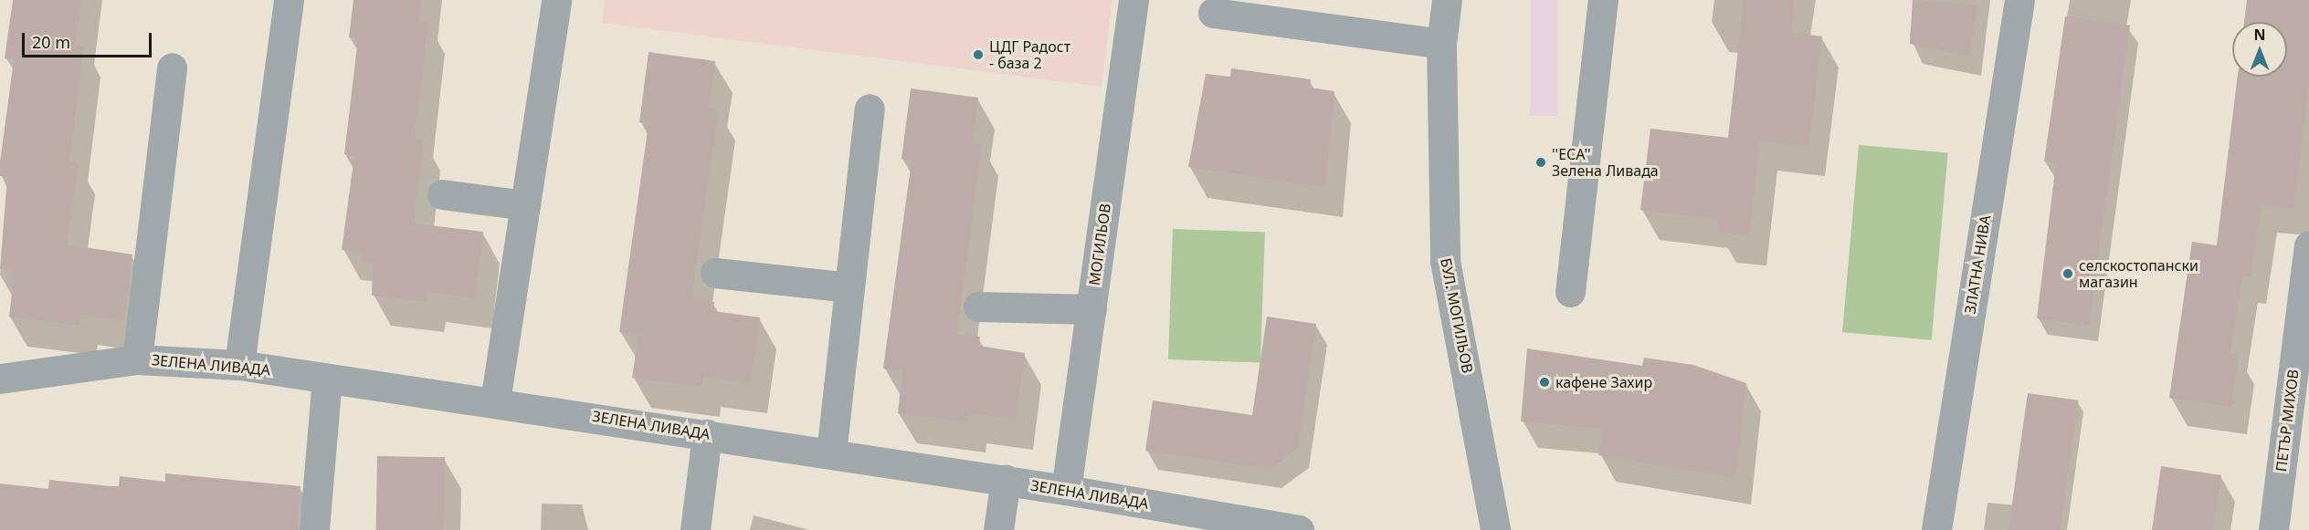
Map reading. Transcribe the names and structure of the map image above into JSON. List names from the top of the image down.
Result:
{
  "streets": {
    "street": [
      "МОГИЛЬОВ",
      "ЗЛАТНА НИВА",
      "БУЛ. МОГИЛЬОВ",
      "ЗЕЛЕНА ЛИВАДА",
      "ПЕТЪР МИХОВ"
    ]
  },
  "crossings": [
    ["МОГИЛЬОВ", "ЗЕЛЕНА ЛИВАДА"]
  ],
  "places": [
    "ЦДГ Радост - база 2",
    "''ЕСА'' Зелена Ливада",
    "селскостопански магазин",
    "кафене Захир"
  ],
  "scale_bar": "20 m",
  "north": "top"
}
